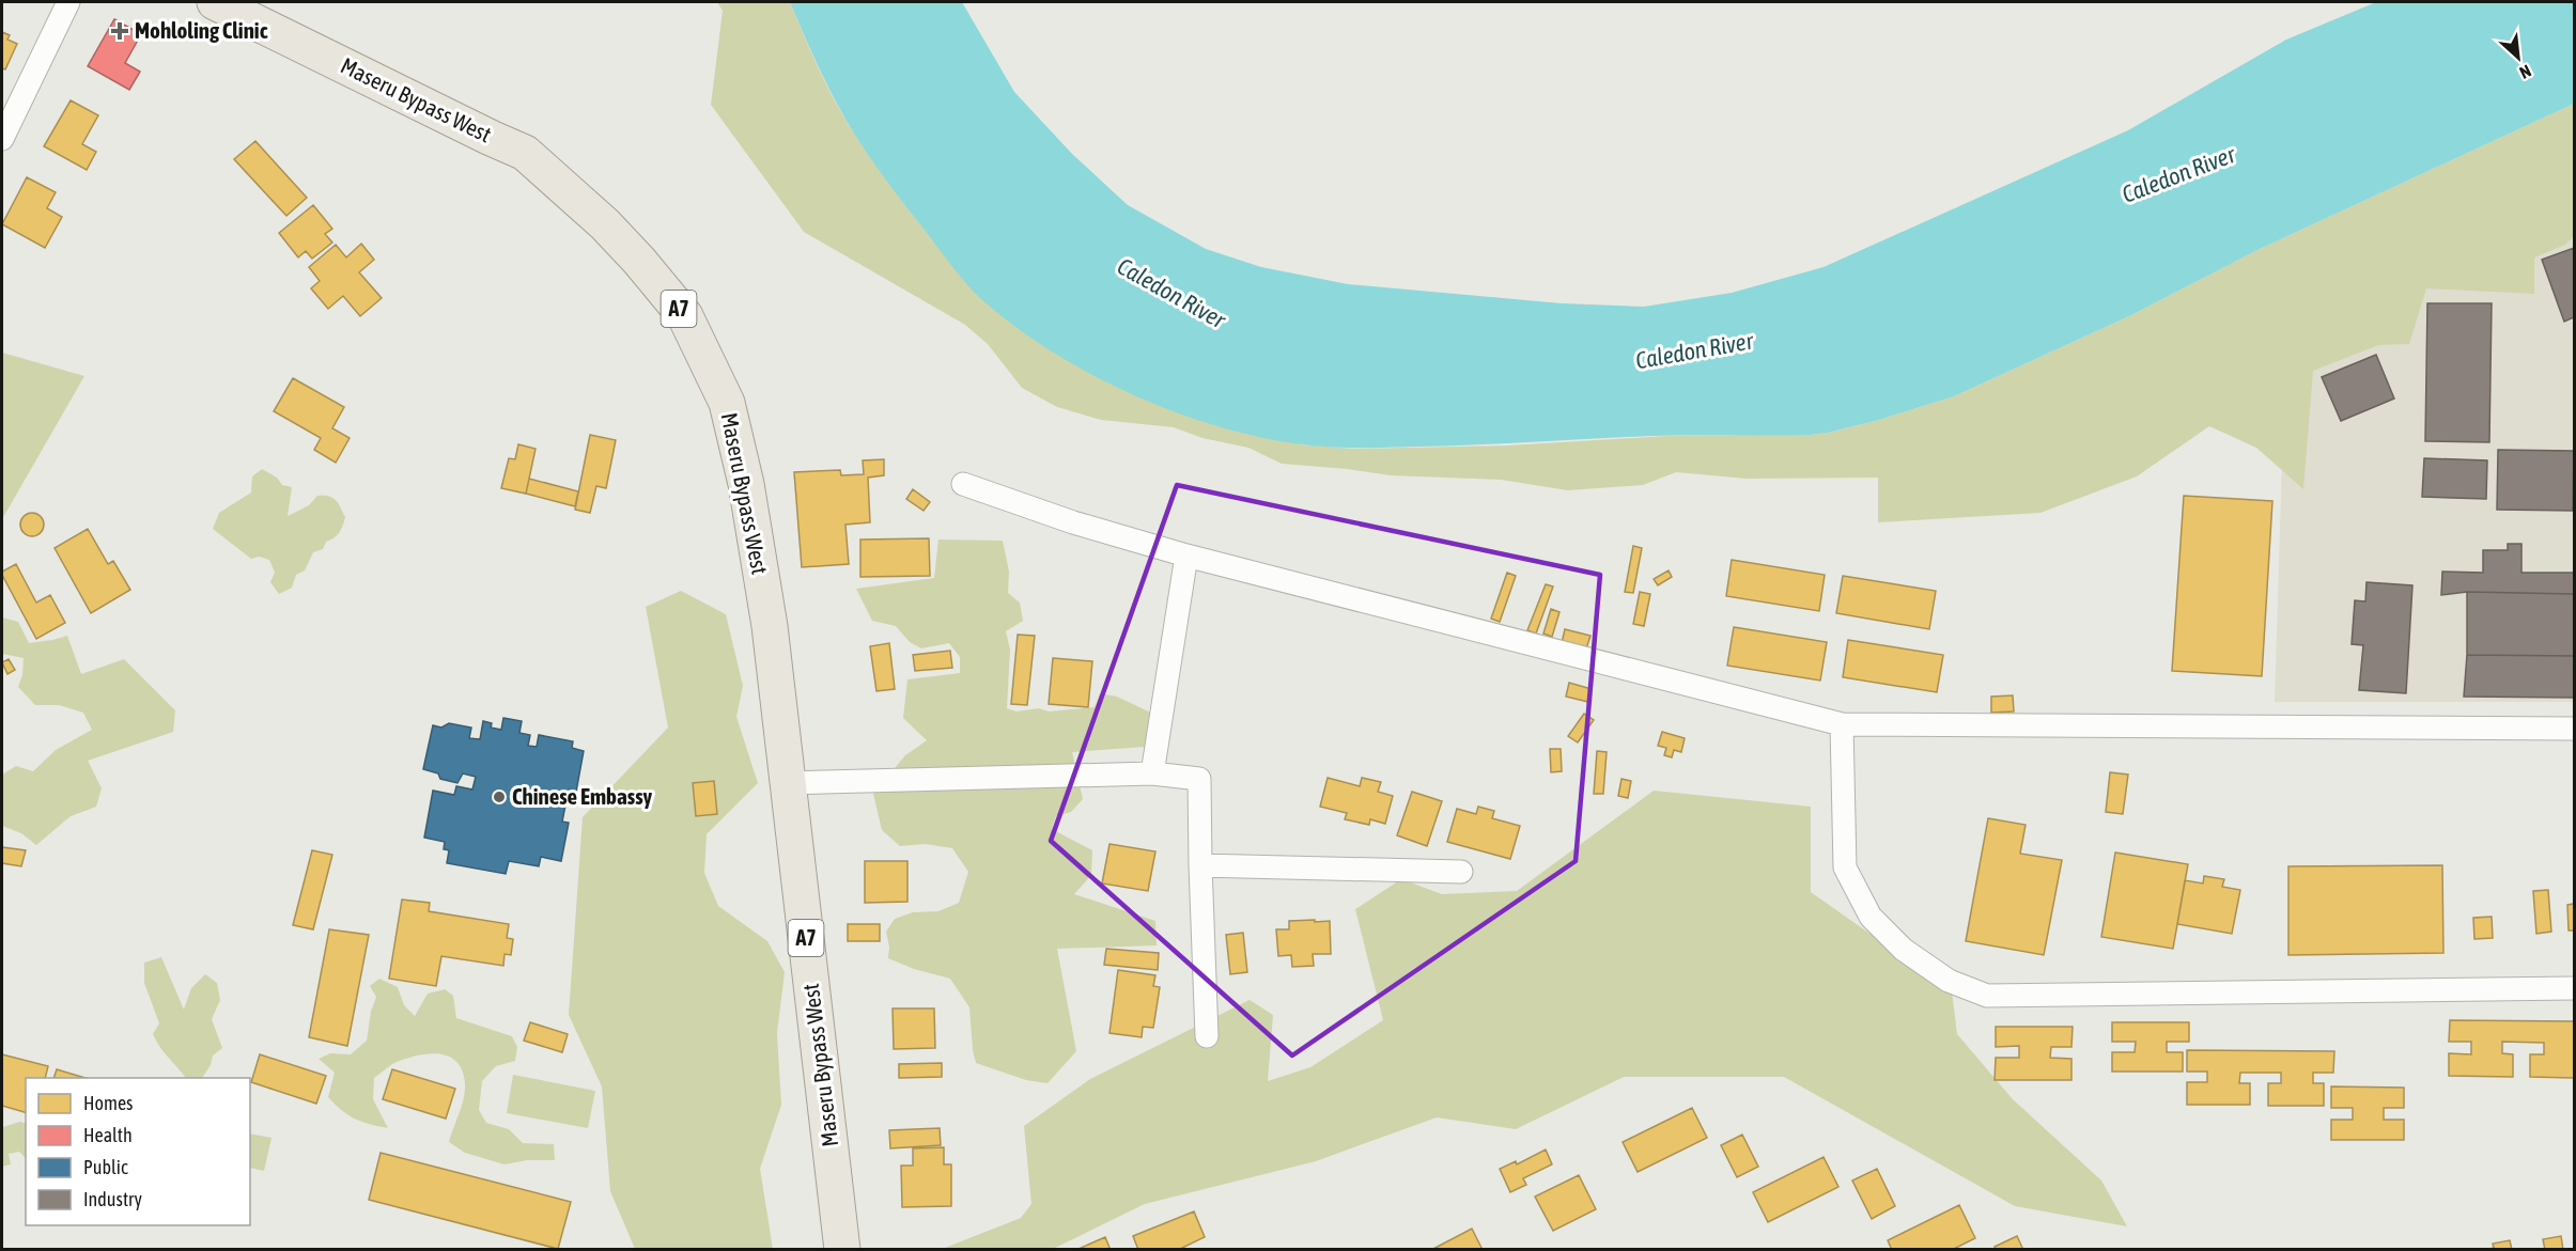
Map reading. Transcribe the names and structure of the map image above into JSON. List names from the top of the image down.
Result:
{
  "streets": {
    "main road": ["Maseru Bypass West", "A7"]
  },
  "water": ["Caledon River"],
  "places": {
    "health": ["Mohloling Clinic"],
    "other": ["Chinese Embassy"]
  },
  "legend": [
    "Homes",
    "Health",
    "Public",
    "Industry"
  ],
  "north": "bottom right"
}
